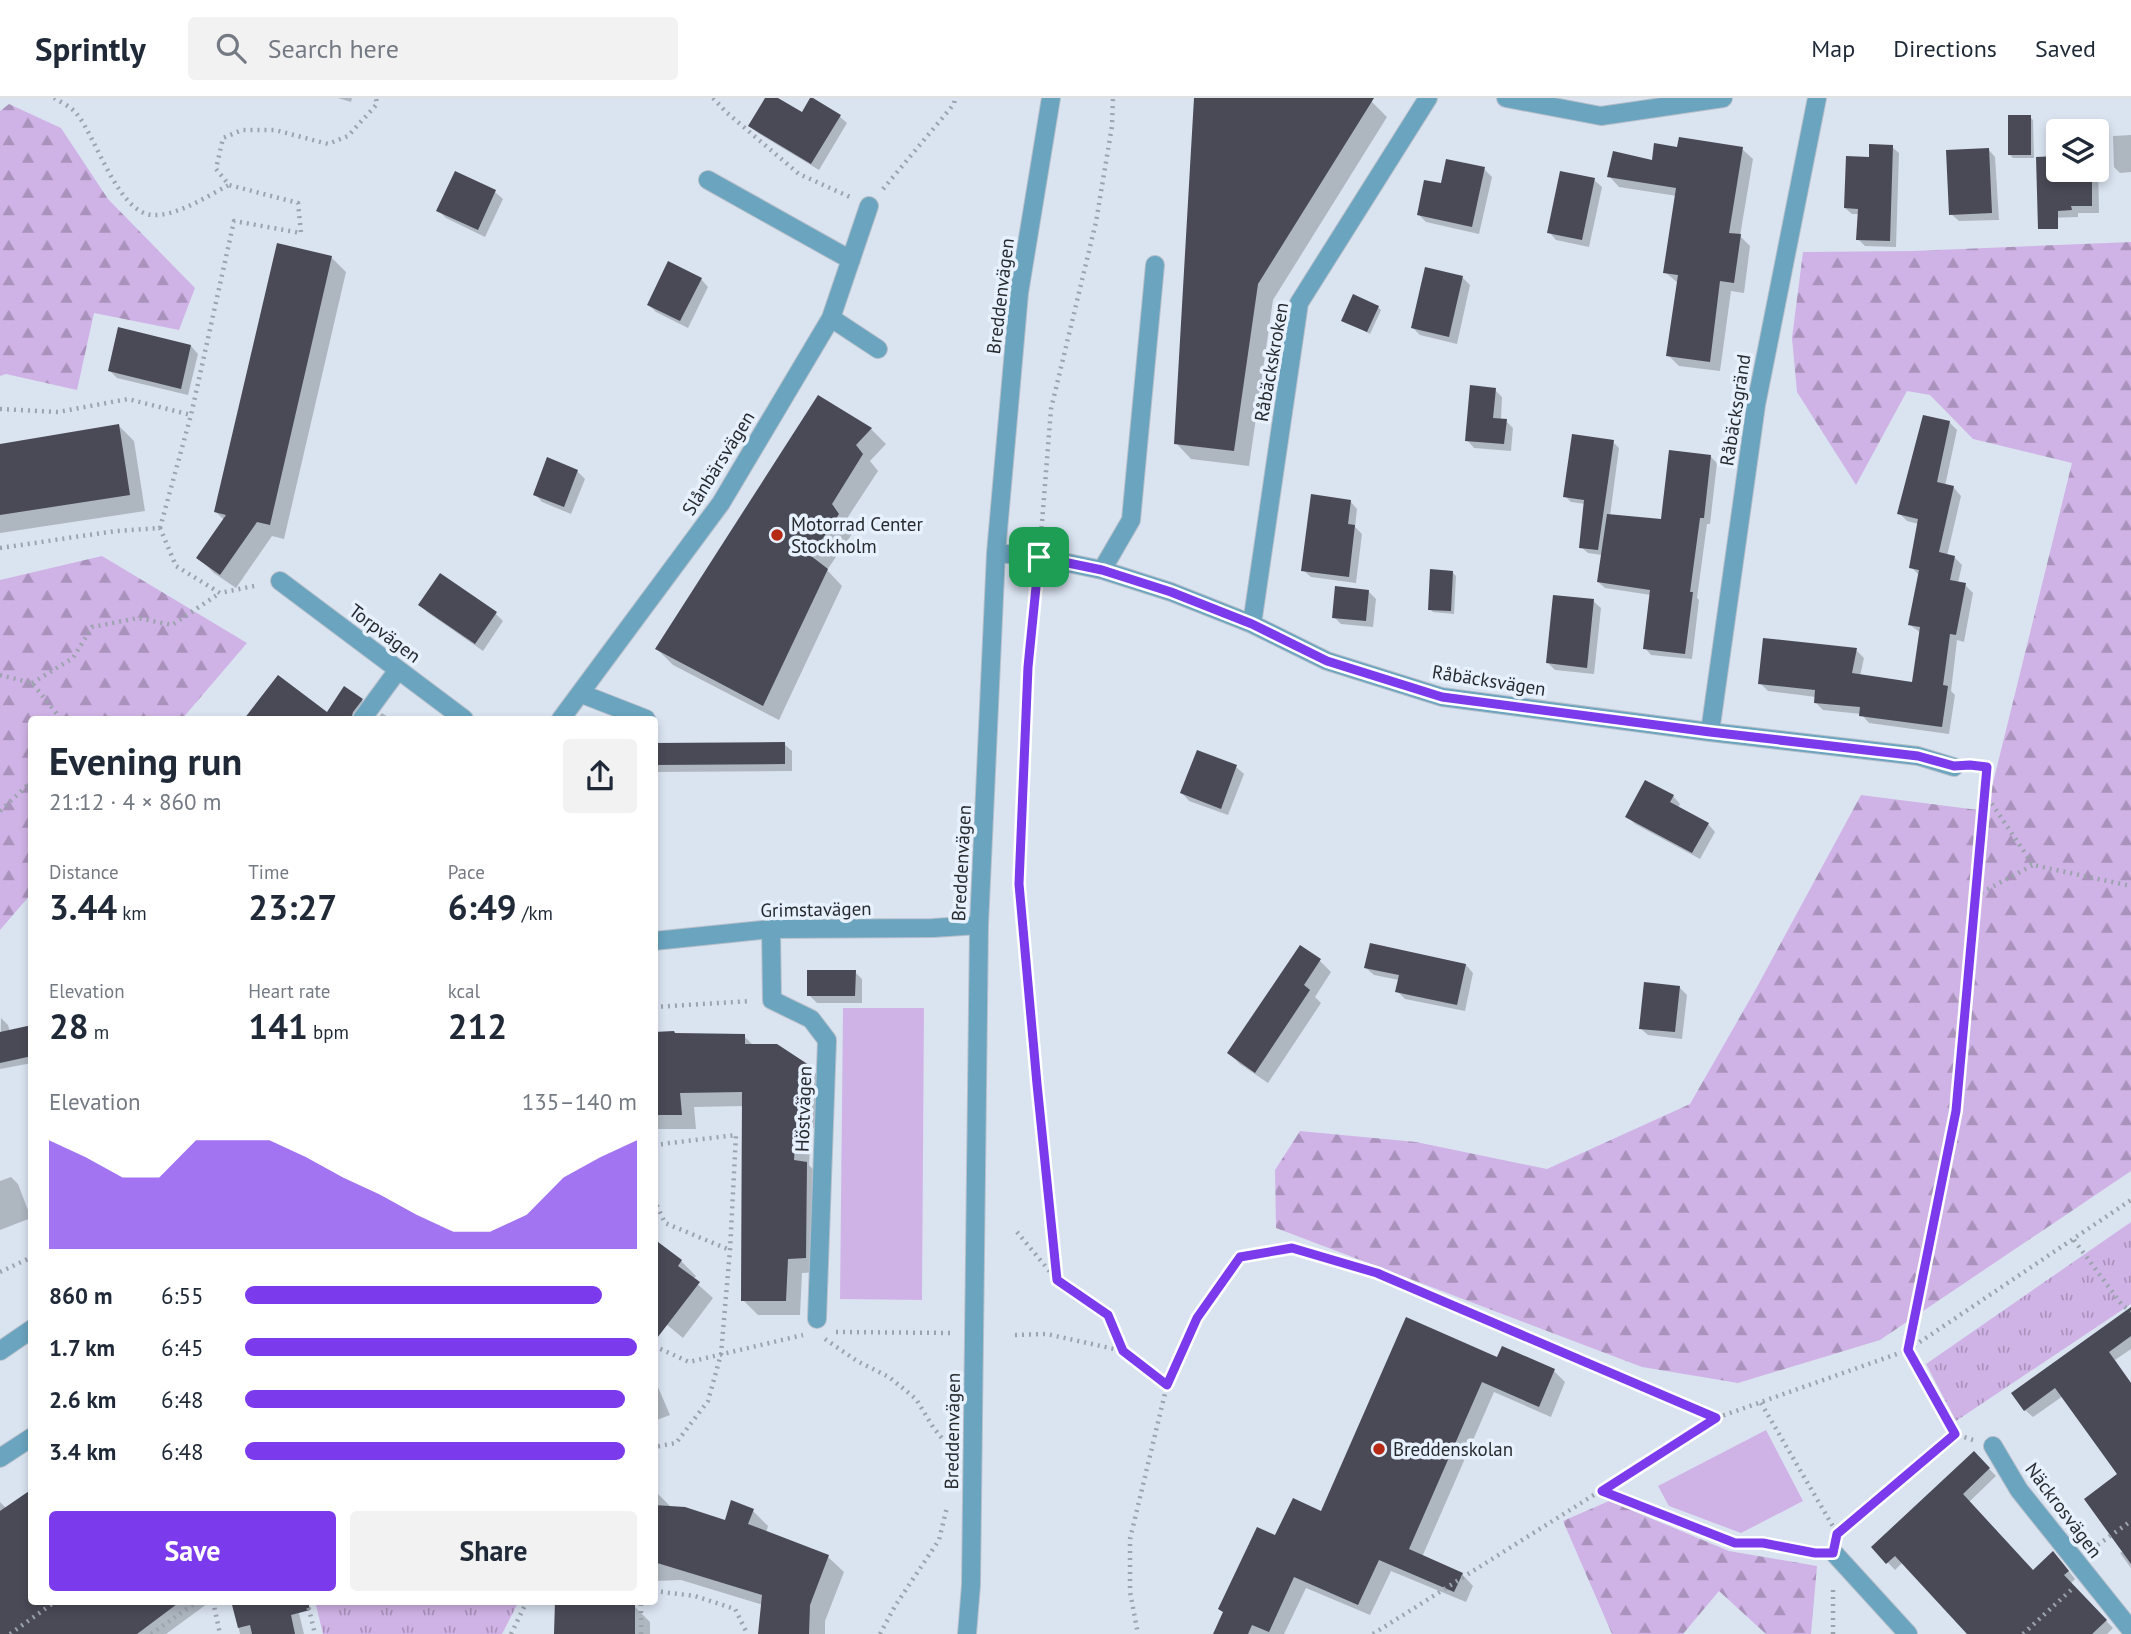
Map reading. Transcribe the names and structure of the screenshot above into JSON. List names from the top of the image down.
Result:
{
  "streets": {
    "street": [
      "Breddenvägen",
      "Råbäckskroken",
      "Råbäcksgränd",
      "Slånbärsvägen",
      "Torpvägen",
      "Råbäcksvägen",
      "Grimstavägen",
      "Höstvägen",
      "Näckrosvägen"
    ]
  },
  "crossings": [
    ["Breddenvägen", "Råbäcksvägen"],
    ["Breddenvägen", "Grimstavägen"],
    ["Råbäckskroken", "Råbäcksvägen"],
    ["Råbäcksgränd", "Råbäcksvägen"]
  ],
  "places": ["Motorrad Center Stockholm", "Breddenskolan"],
  "page": {
    "header": "Sprintly",
    "search": "Search here",
    "nav": ["Map", "Directions", "Saved"],
    "heading": ["Evening run", "21:12 · 4 × 860 m"],
    "stats": [
      ["Distance", "3.44 km"],
      ["Time", "23:27"],
      ["Pace", "6:49 /km"],
      ["Elevation", "28 m"],
      ["Heart rate", "141 bpm"],
      ["kcal", "212"]
    ],
    "chart": ["Elevation", "135–140 m"],
    "list": [
      {
        "name": "860 m",
        "note": "6:55"
      },
      {
        "name": "1.7 km",
        "note": "6:45"
      },
      {
        "name": "2.6 km",
        "note": "6:48"
      },
      {
        "name": "3.4 km",
        "note": "6:48"
      }
    ],
    "buttons": ["Save", "Share"]
  }
}
